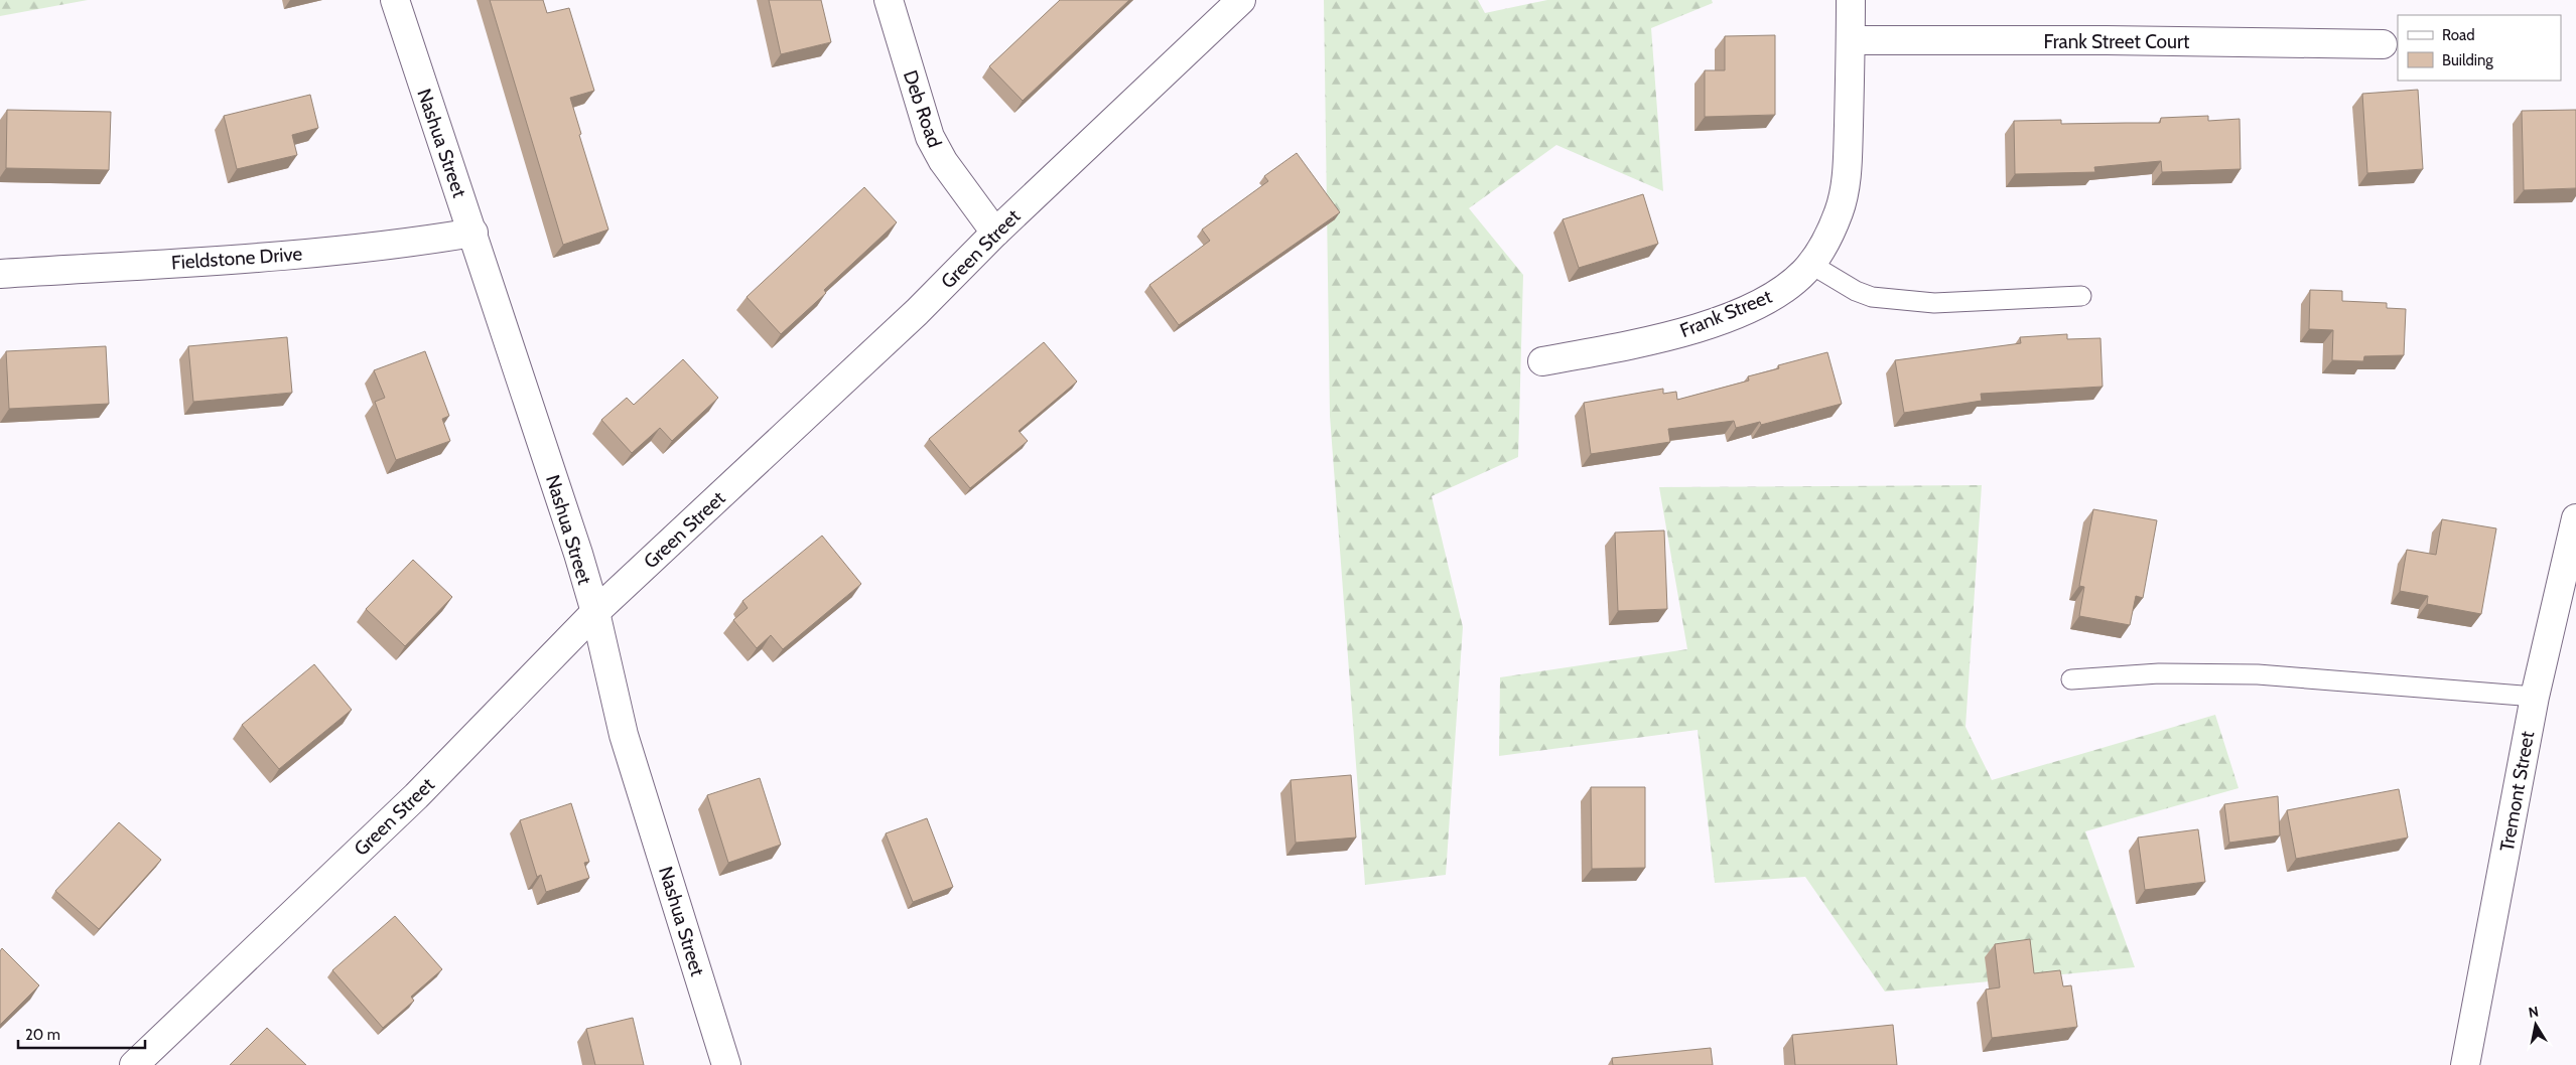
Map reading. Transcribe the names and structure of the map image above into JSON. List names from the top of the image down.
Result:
{
  "streets": {
    "street": [
      "Frank Street Court",
      "Deb Road",
      "Nashua Street",
      "Green Street",
      "Fieldstone Drive",
      "Frank Street",
      "Tremont Street"
    ]
  },
  "crossings": [
    ["Frank Street Court", "Frank Street"],
    ["Deb Road", "Green Street"],
    ["Nashua Street", "Green Street"],
    ["Nashua Street", "Fieldstone Drive"]
  ],
  "legend": ["Road", "Building"],
  "scale_bar": "20 m",
  "north": "top"
}
